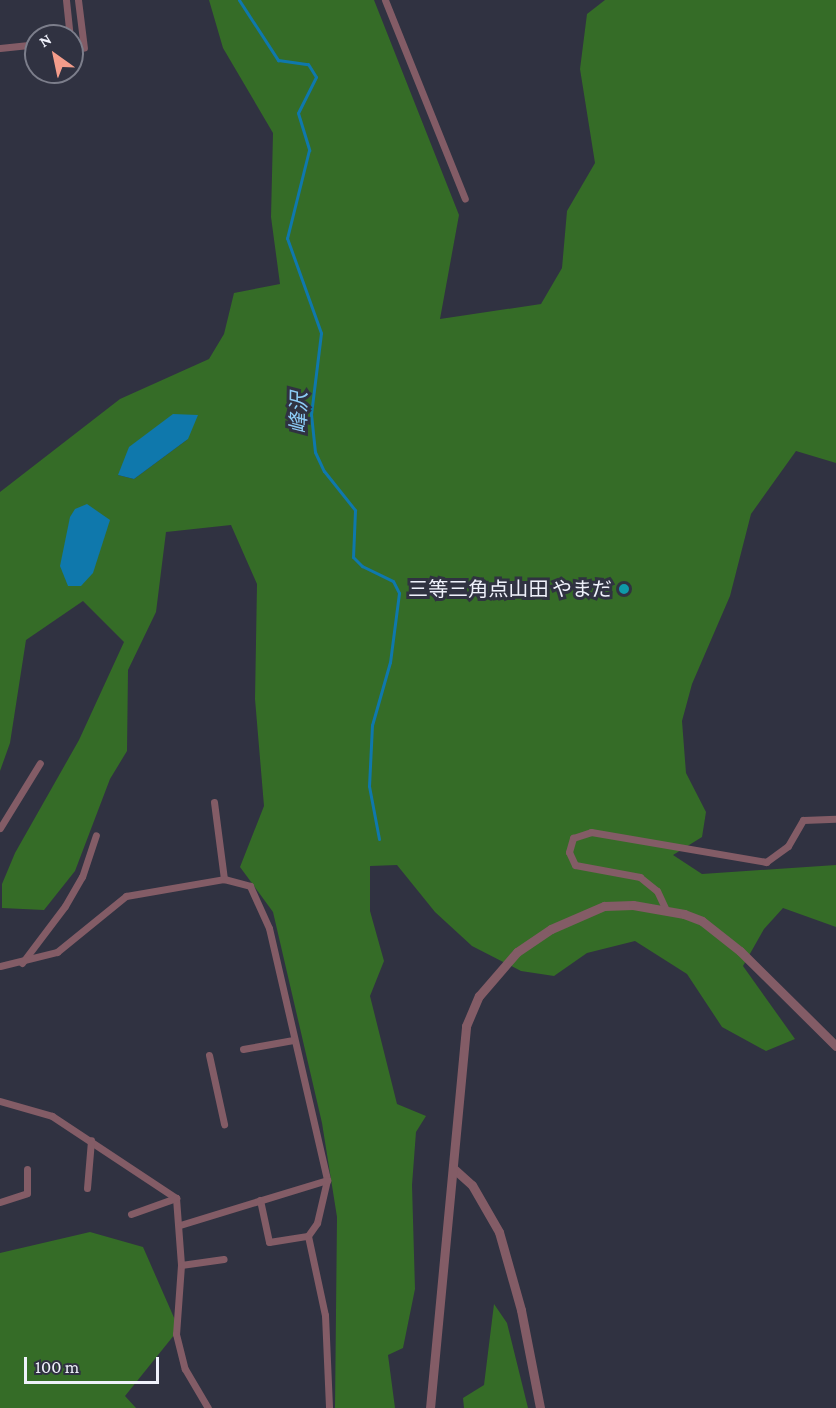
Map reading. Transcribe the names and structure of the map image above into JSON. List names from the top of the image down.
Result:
{
  "water": ["峰沢"],
  "places": ["三等三角点山田 やまだ"],
  "scale_bar": "100 m",
  "north": "top left"
}
